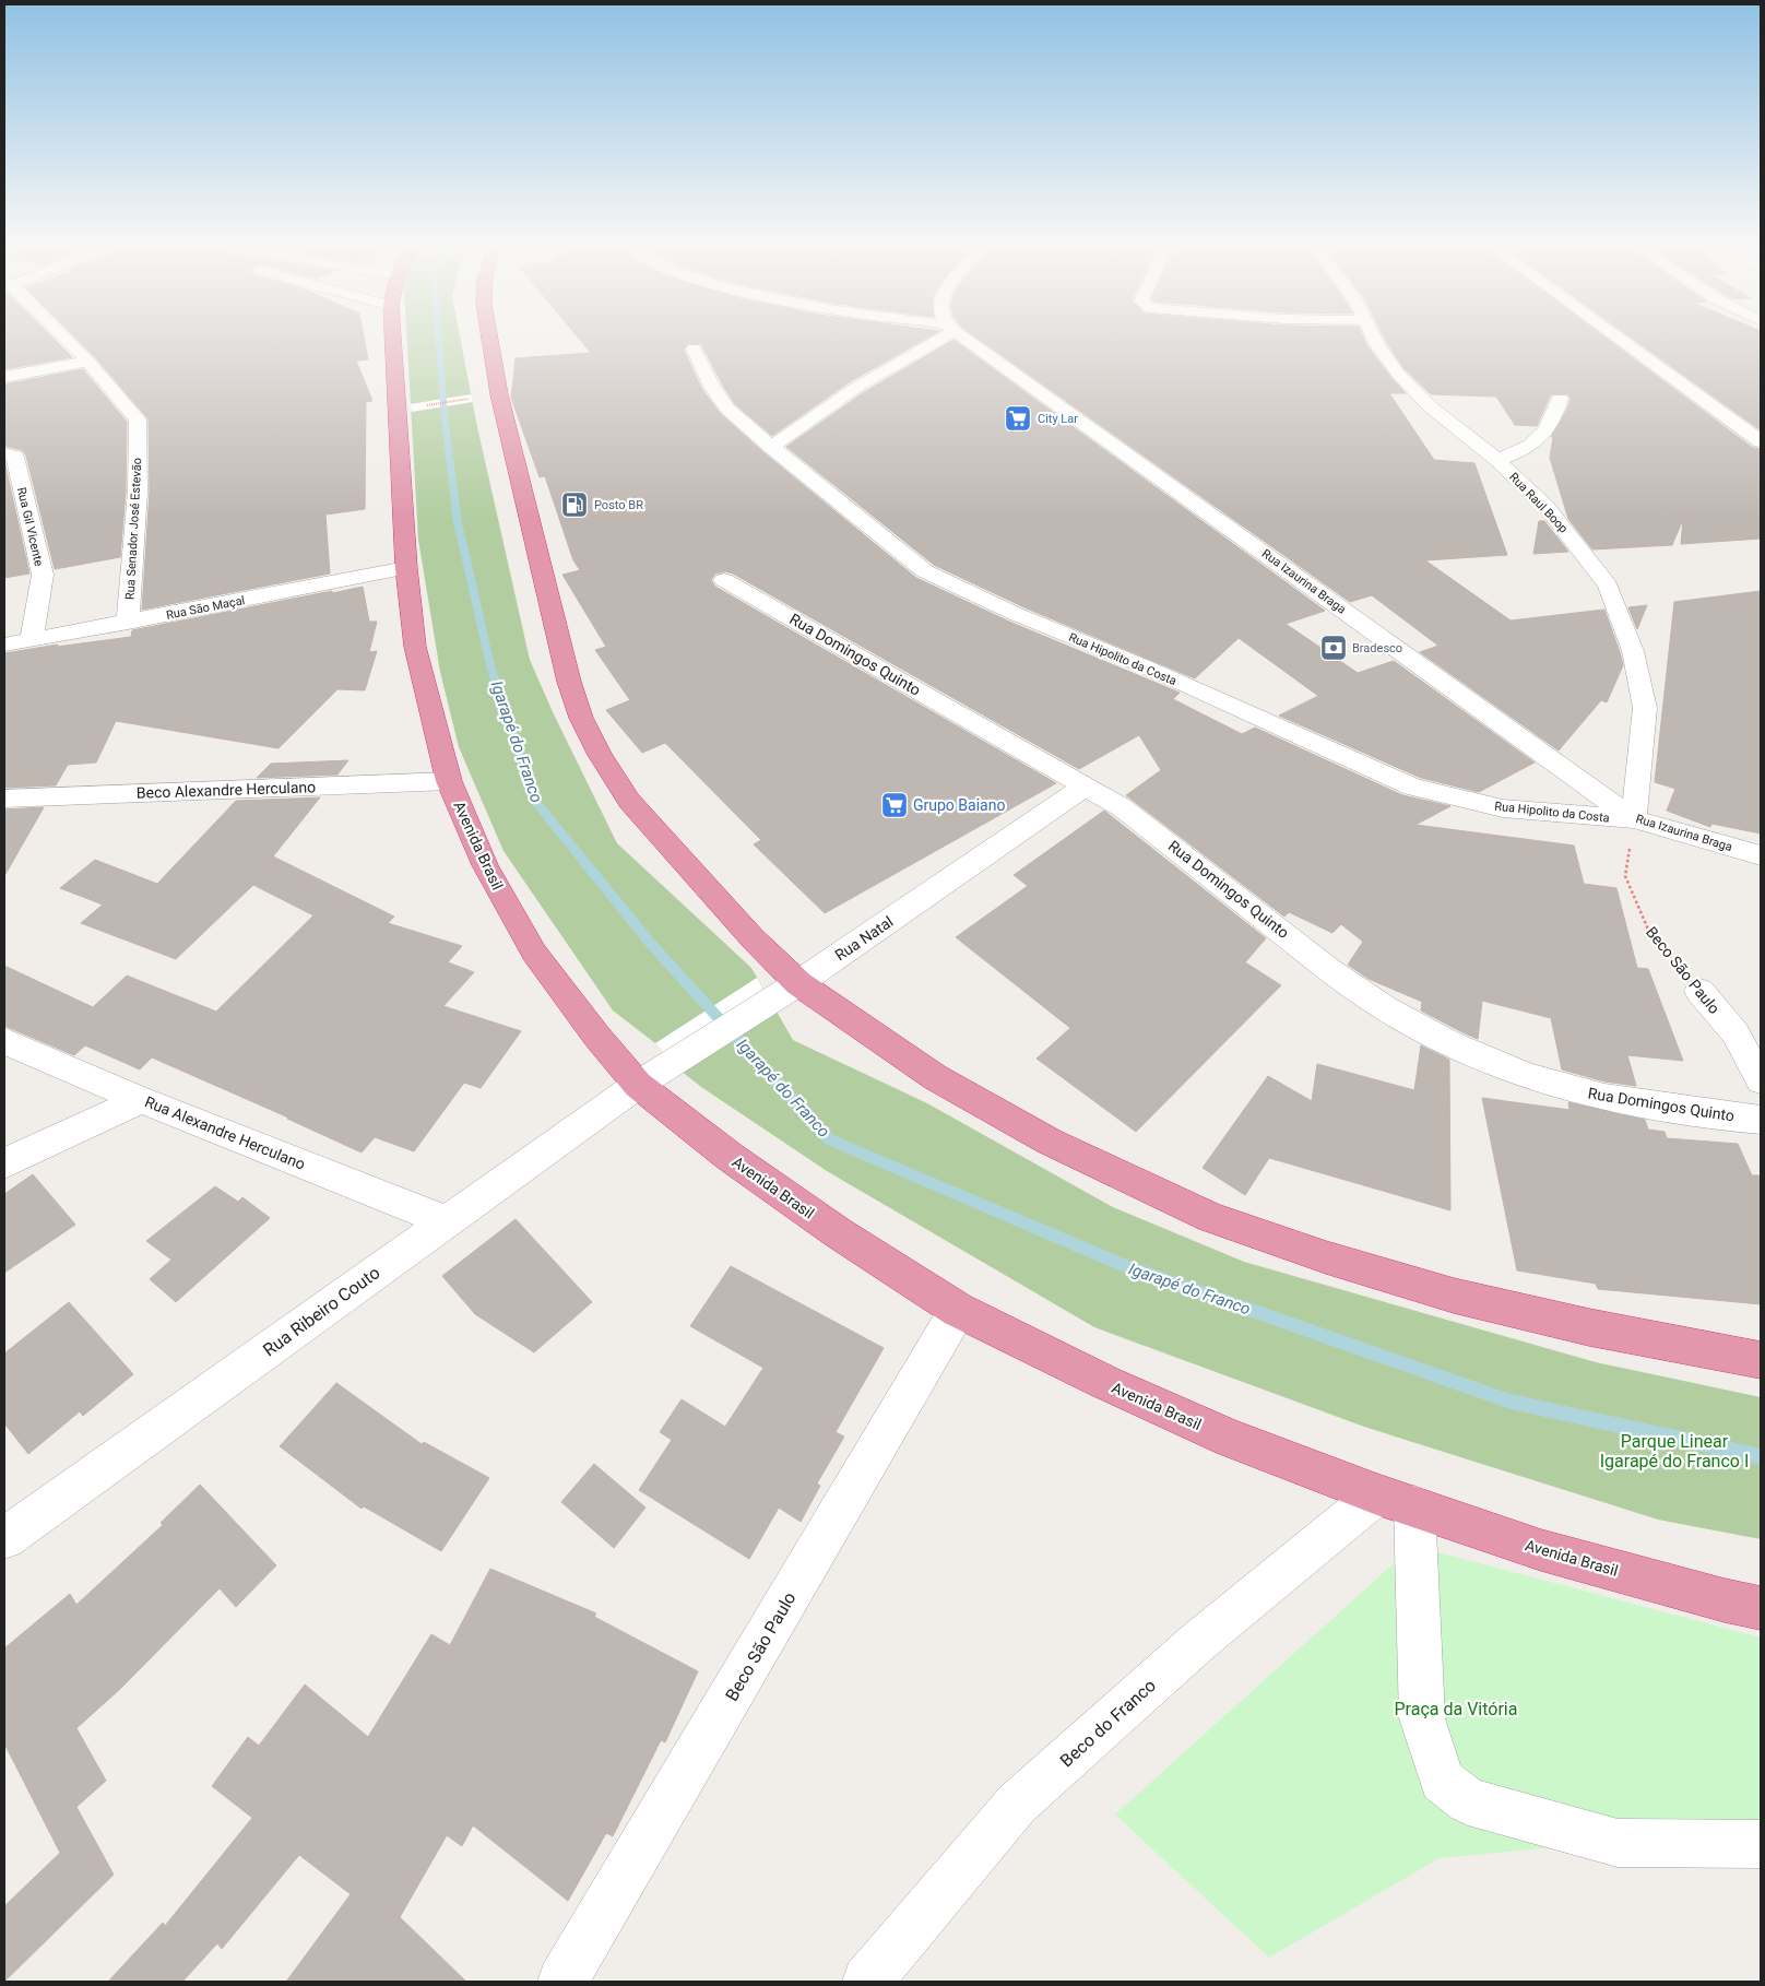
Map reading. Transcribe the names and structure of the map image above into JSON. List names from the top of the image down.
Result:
{
  "streets": {
    "highway": ["Avenida Brasil"],
    "street": [
      "Rua Raul Boop",
      "Rua Gil Vicente",
      "Rua Senador José Estevão",
      "Rua Izaurina Braga",
      "Rua São Maçal",
      "Rua Domingos Quinto",
      "Rua Hipolito da Costa",
      "Beco Alexandre Herculano",
      "Rua Natal",
      "Beco São Paulo",
      "Rua Alexandre Herculano",
      "Rua Ribeiro Couto",
      "Beco do Franco"
    ]
  },
  "crossings": [
    ["Rua Raul Boop", "Rua Izaurina Braga"],
    ["Rua Raul Boop", "Rua Hipolito da Costa"],
    ["Rua Raul Boop", "Beco São Paulo"],
    ["Rua Gil Vicente", "Rua São Maçal"],
    ["Rua Senador José Estevão", "Rua São Maçal"],
    ["Rua Izaurina Braga", "Rua Hipolito da Costa"],
    ["Rua Izaurina Braga", "Beco São Paulo"],
    ["Rua São Maçal", "Avenida Brasil"],
    ["Rua Domingos Quinto", "Rua Natal"],
    ["Rua Hipolito da Costa", "Beco São Paulo"],
    ["Beco Alexandre Herculano", "Avenida Brasil"],
    ["Avenida Brasil", "Rua Natal"],
    ["Avenida Brasil", "Beco São Paulo"],
    ["Avenida Brasil", "Rua Ribeiro Couto"],
    ["Avenida Brasil", "Beco do Franco"],
    ["Rua Natal", "Rua Ribeiro Couto"],
    ["Rua Alexandre Herculano", "Rua Ribeiro Couto"]
  ],
  "water": ["Igarapé do Franco"],
  "parks": ["Parque Linear Igarapé do Franco I", "Praça da Vitória"],
  "places": {
    "supermarket": ["City Lar", "Grupo Baiano"],
    "fuel station": ["Posto BR"],
    "bank": ["Bradesco"]
  }
}
